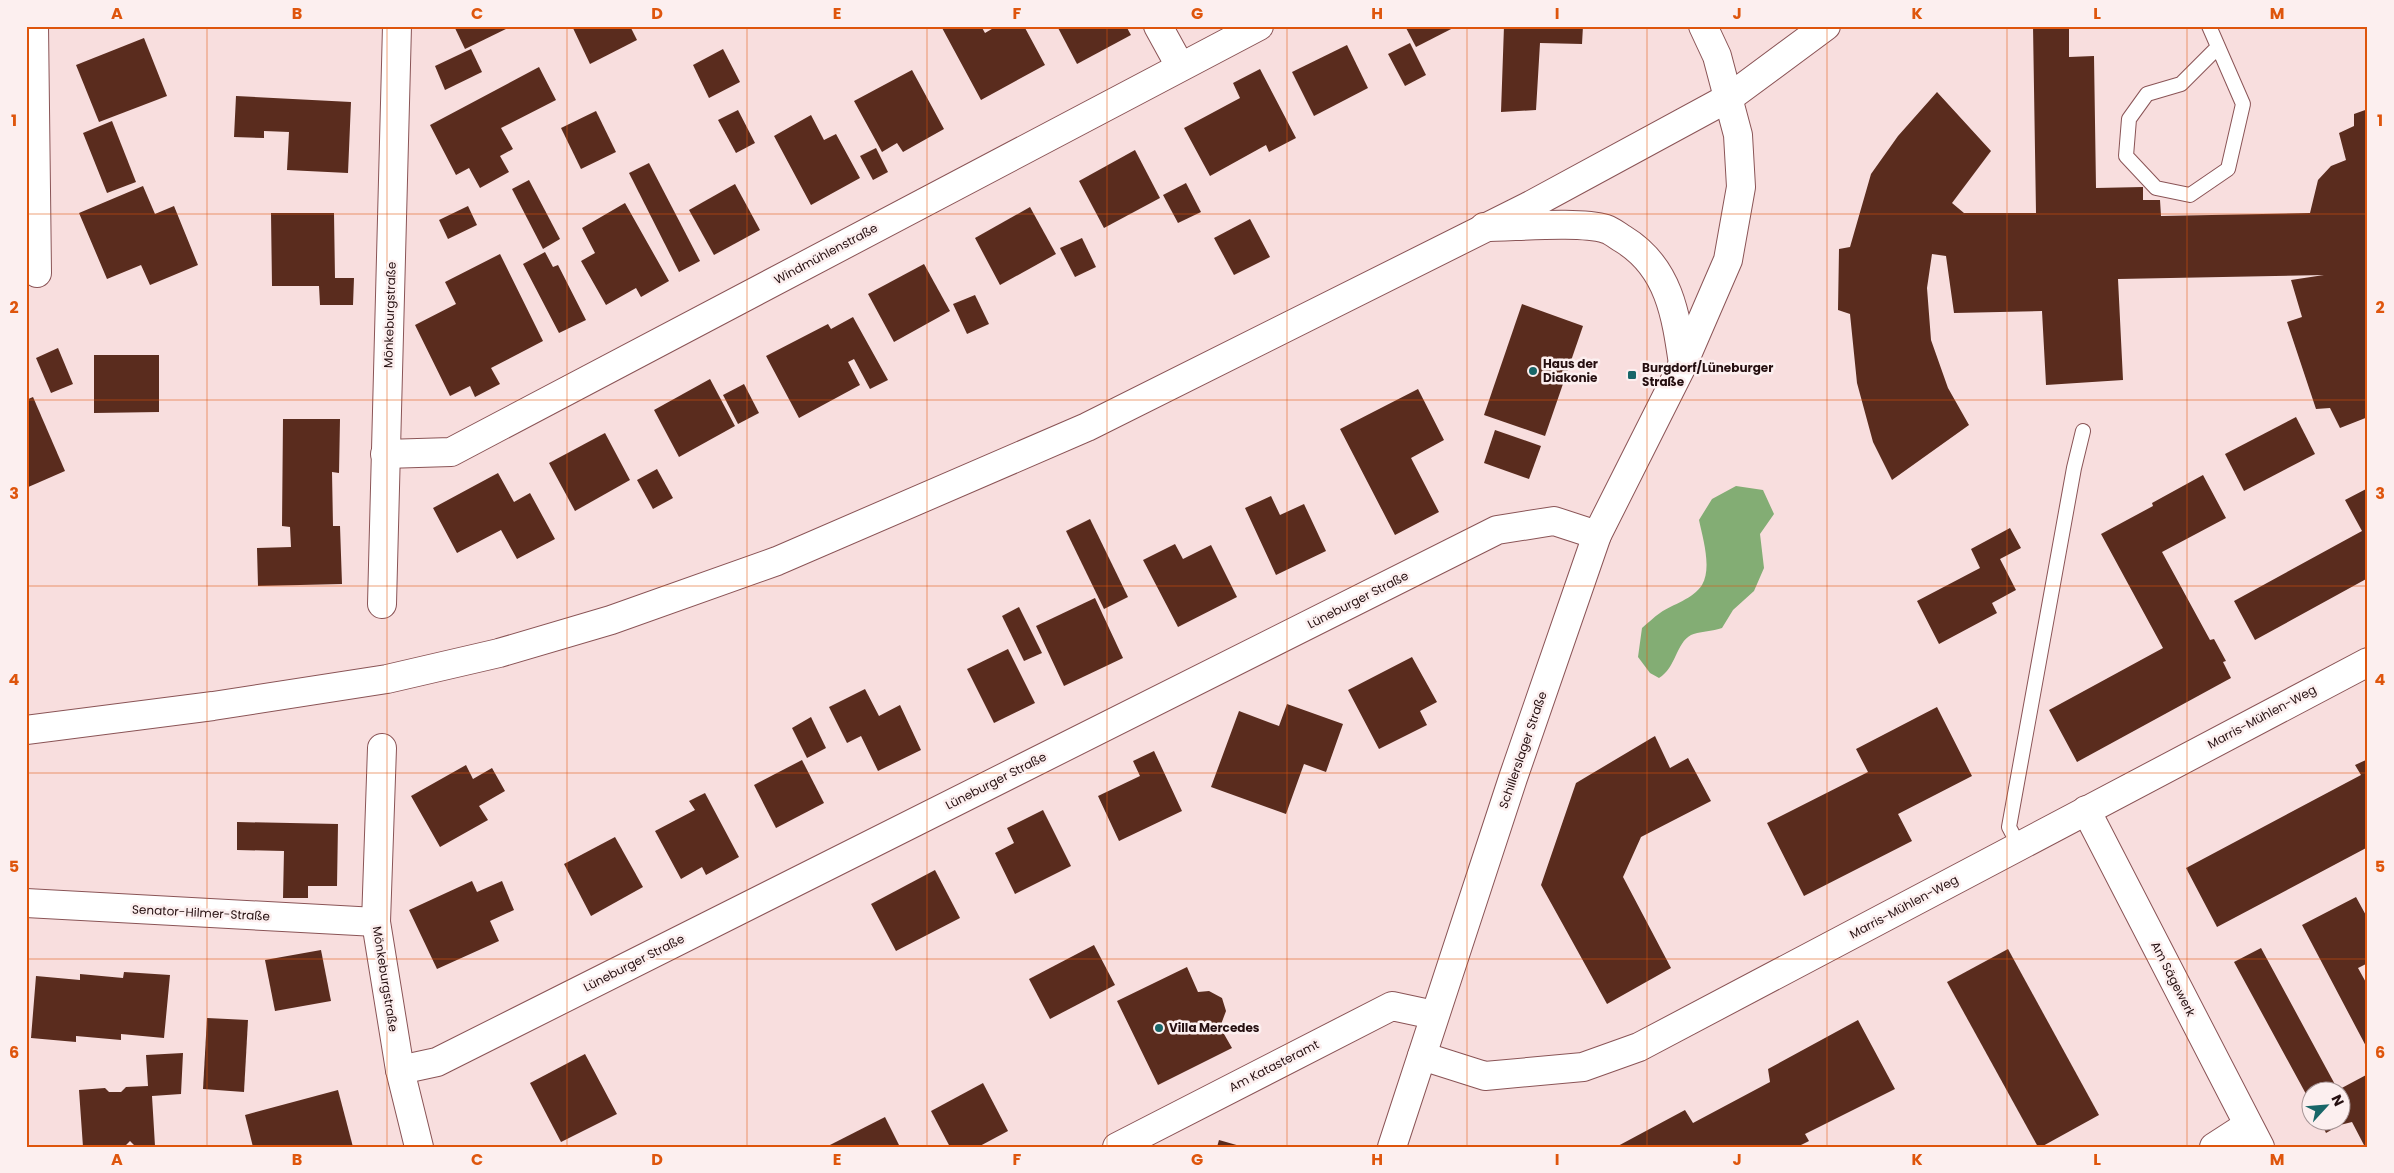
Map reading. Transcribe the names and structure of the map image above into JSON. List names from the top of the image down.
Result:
{
  "streets": {
    "street": [
      "Windmühlenstraße",
      "Mönkeburgstraße",
      "Lüneburger Straße",
      "Marris-Mühlen-Weg",
      "Schillerslager Straße",
      "Senator-Hilmer-Straße",
      "Am Sägewerk",
      "Am Katasteramt"
    ]
  },
  "crossings": [
    ["Windmühlenstraße", "Mönkeburgstraße"],
    ["Mönkeburgstraße", "Lüneburger Straße"],
    ["Mönkeburgstraße", "Senator-Hilmer-Straße"],
    ["Lüneburger Straße", "Schillerslager Straße"],
    ["Marris-Mühlen-Weg", "Schillerslager Straße"],
    ["Marris-Mühlen-Weg", "Am Sägewerk"],
    ["Schillerslager Straße", "Am Katasteramt"]
  ],
  "places": {
    "other": ["Haus der Diakonie", "Villa Mercedes"],
    "transit": ["Burgdorf/Lüneburger Straße"]
  },
  "north": "top right",
  "grid": {
    "columns": [
      "A",
      "B",
      "C",
      "D",
      "E",
      "F",
      "G",
      "H",
      "I",
      "J",
      "K",
      "L",
      "M"
    ],
    "rows": [
      "1",
      "2",
      "3",
      "4",
      "5",
      "6"
    ]
  }
}
